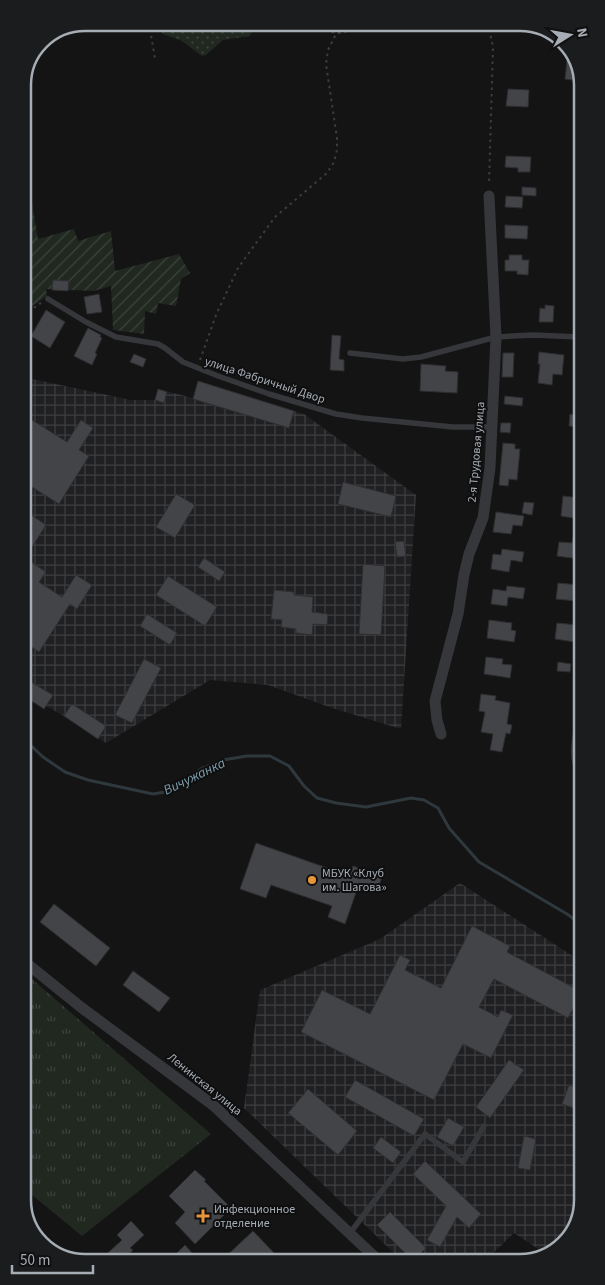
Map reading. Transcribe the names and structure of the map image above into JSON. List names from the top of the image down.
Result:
{
  "streets": {
    "street": ["2-я Трудовая улица", "Ленинская улица"],
    "lane": ["улица Фабричный Двор"]
  },
  "crossings": [
    ["улица Фабричный Двор", "2-я Трудовая улица"]
  ],
  "water": ["Вичужанка"],
  "places": {
    "other": ["МБУК «Клуб им. Шагова»"],
    "health": ["Инфекционное отделение"]
  },
  "scale_bar": "50 m",
  "north": "right"
}
